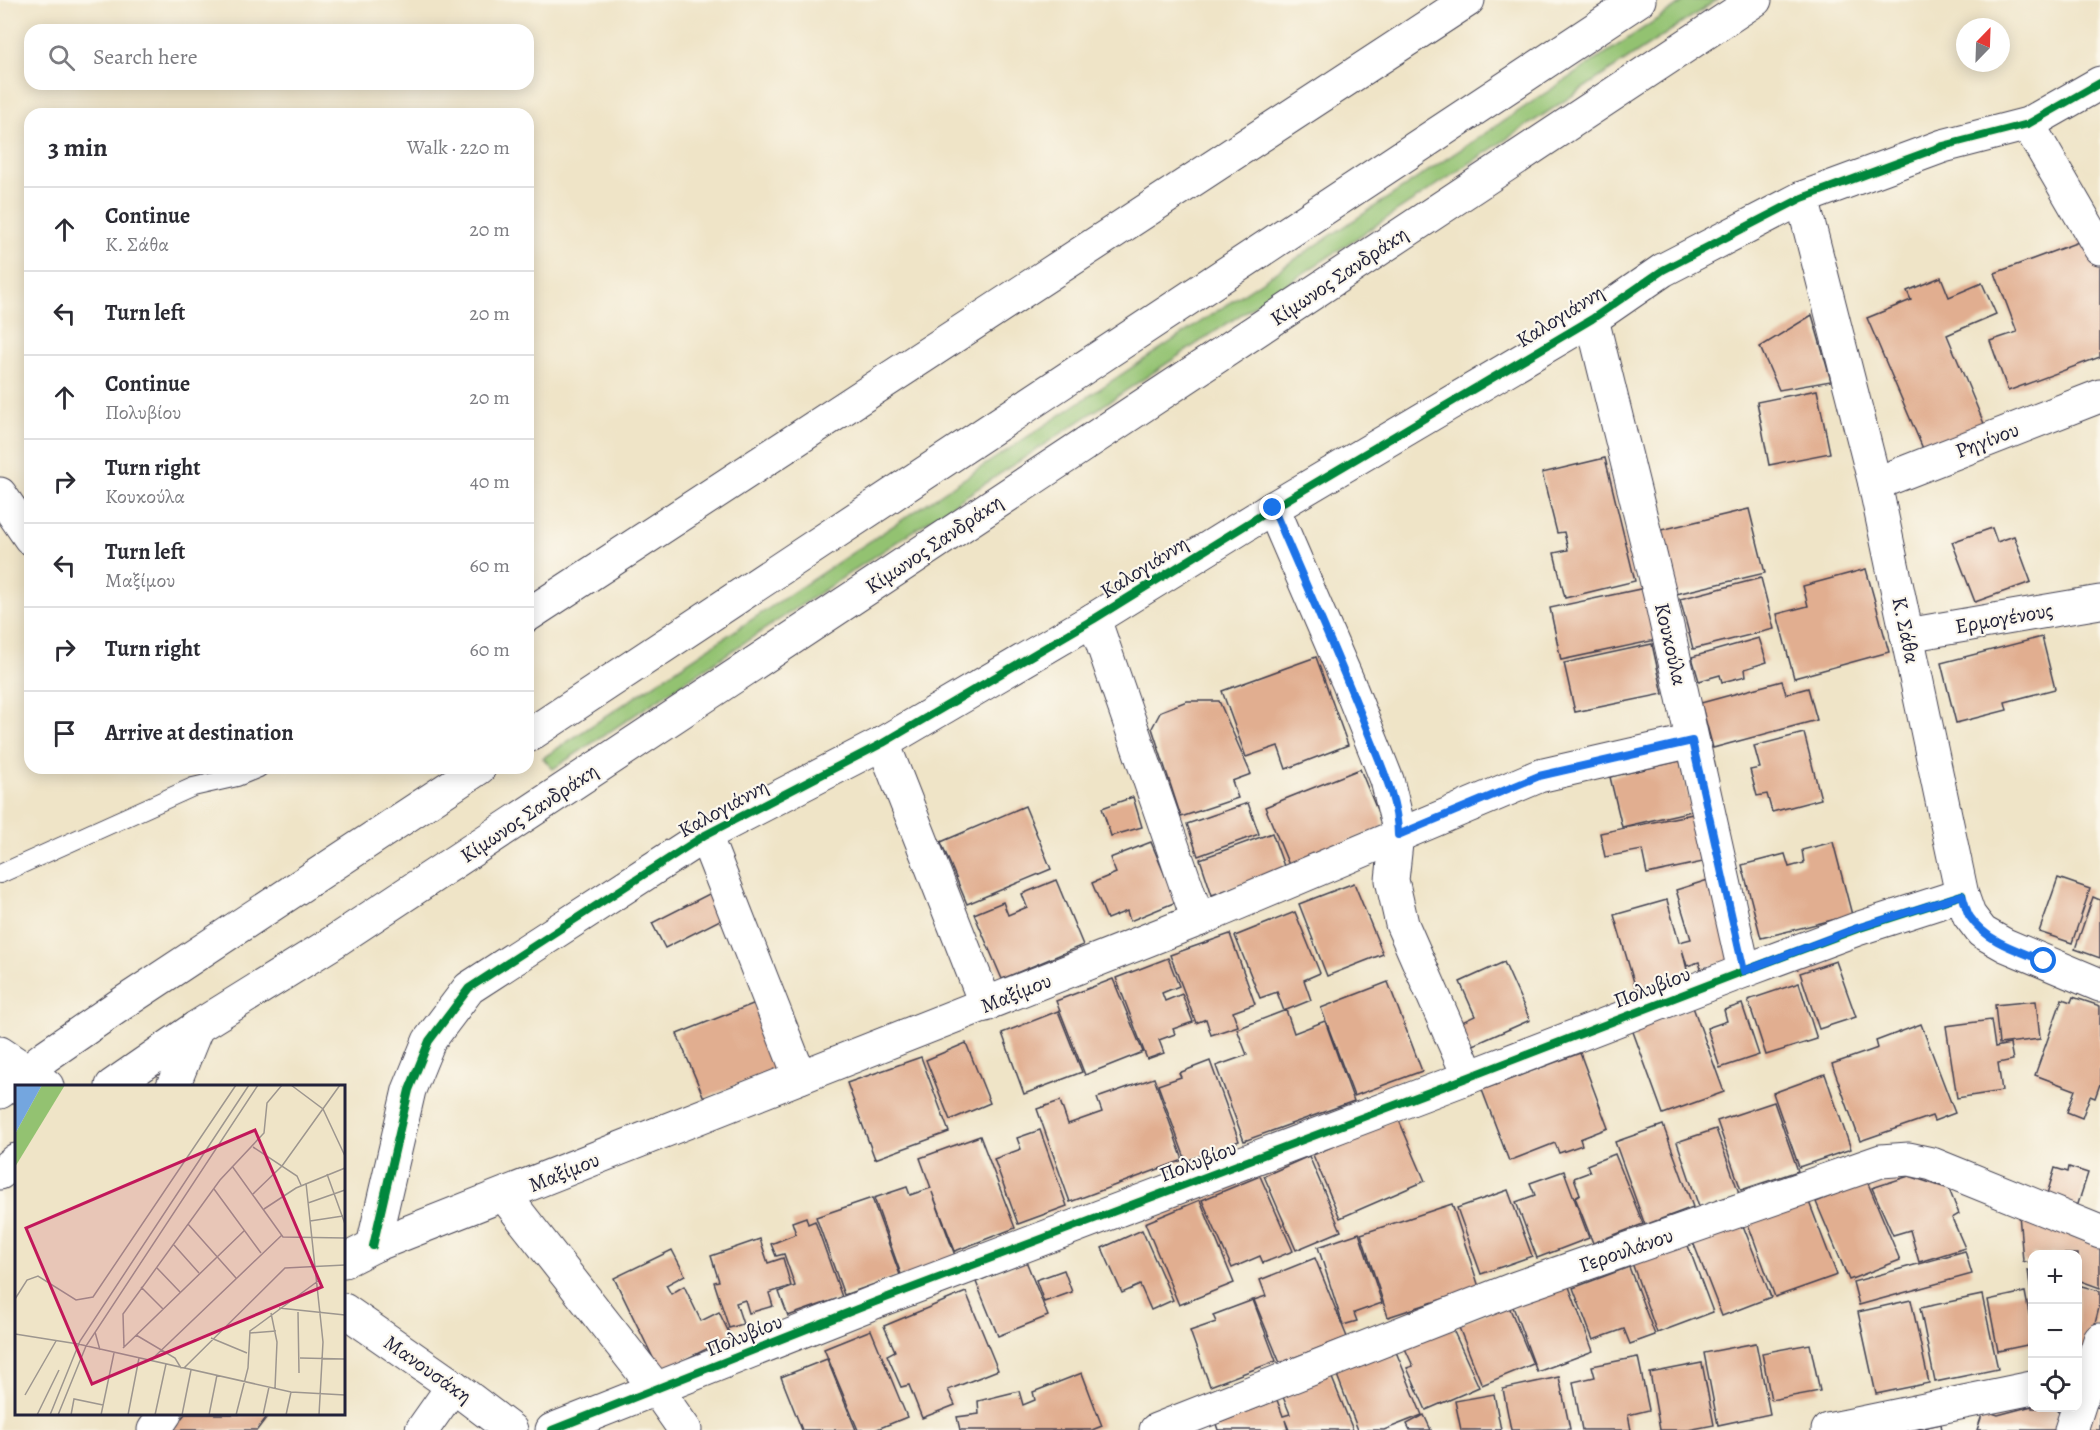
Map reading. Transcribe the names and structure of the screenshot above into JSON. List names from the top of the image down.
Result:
{
  "streets": {
    "main road": [
      "Κίμωνος Σανδράκη",
      "Καλογιάννη",
      "Ρηγίνου",
      "Ερμογένους",
      "Κ. Σάθα",
      "Κουκούλα",
      "Πολυβίου",
      "Μαξίμου",
      "Γερουλάνου",
      "Μανουσάκη"
    ]
  },
  "crossings": [
    ["Καλογιάννη", "Κ. Σάθα"],
    ["Καλογιάννη", "Κουκούλα"],
    ["Καλογιάννη", "Μαξίμου"],
    ["Ρηγίνου", "Κ. Σάθα"],
    ["Ερμογένους", "Κ. Σάθα"],
    ["Κ. Σάθα", "Πολυβίου"],
    ["Κουκούλα", "Πολυβίου"],
    ["Κουκούλα", "Μαξίμου"]
  ],
  "north": "top right",
  "page": {
    "search": "Search here",
    "heading": ["3 min", "Walk · 220 m"],
    "list": [
      ["Continue", "Κ. Σάθα", "20 m"],
      ["Turn left", "20 m"],
      ["Continue", "Πολυβίου", "20 m"],
      ["Turn right", "Κουκούλα", "40 m"],
      ["Turn left", "Μαξίμου", "60 m"],
      ["Turn right", "60 m"],
      "Arrive at destination"
    ],
    "map_buttons": ["+", "−"]
  }
}
